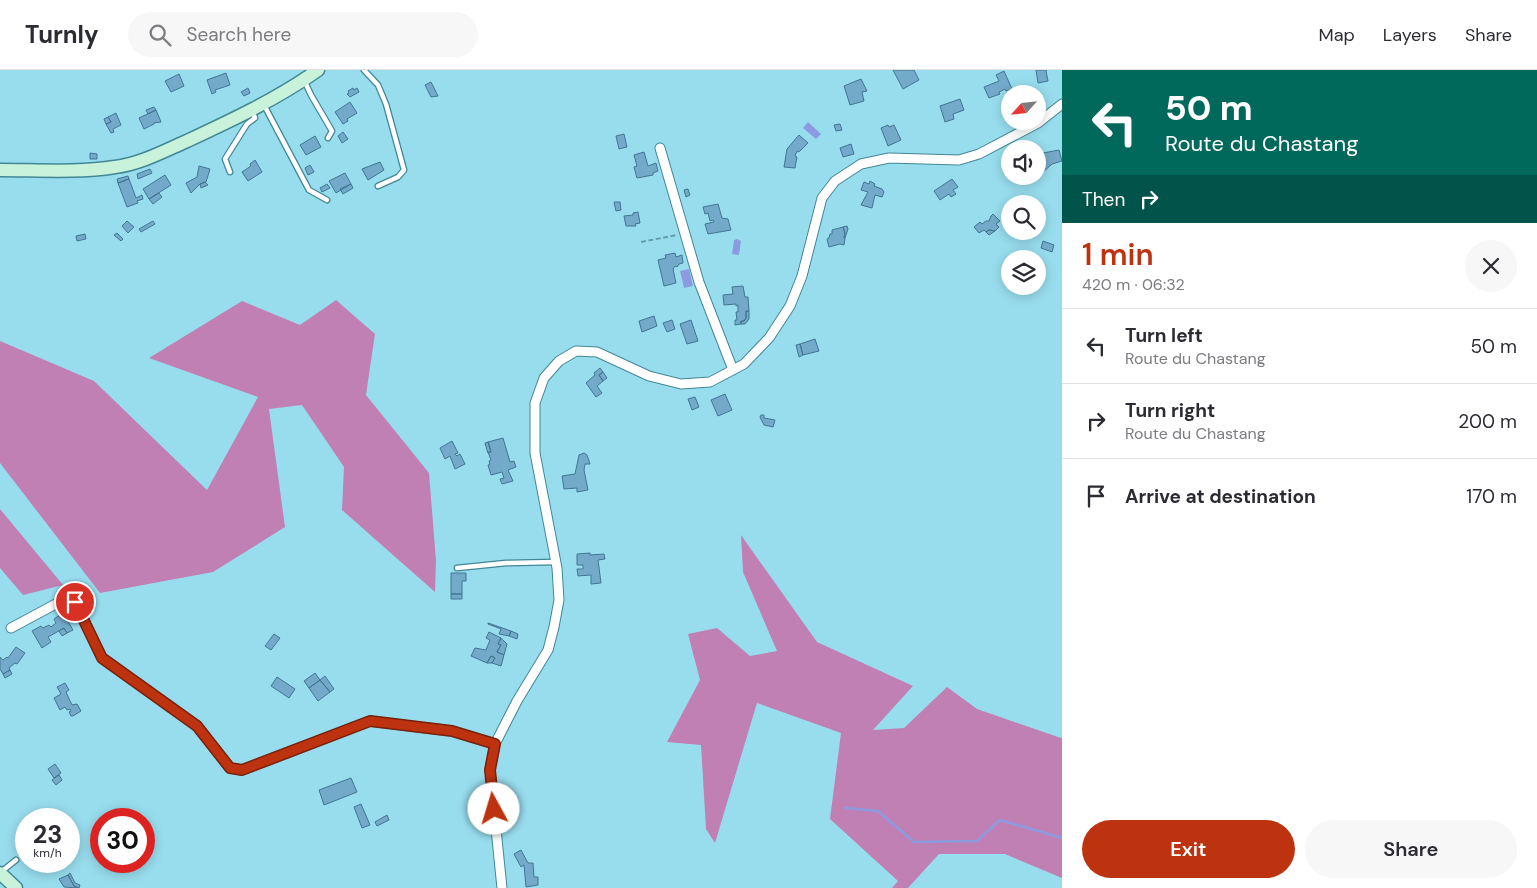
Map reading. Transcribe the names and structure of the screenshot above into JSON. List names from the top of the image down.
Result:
{
  "north": "bottom left",
  "page": {
    "header": "Turnly",
    "search": "Search here",
    "nav": ["Map", "Layers", "Share"],
    "turn": ["50 m", "Route du Chastang"],
    "then": "Then",
    "heading": ["1 min", "420 m · 06:32"],
    "list": [
      {
        "name": "Turn left",
        "note": "Route du Chastang",
        "value": "50 m"
      },
      {
        "name": "Turn right",
        "note": "Route du Chastang",
        "value": "200 m"
      },
      {
        "name": "Arrive at destination",
        "value": "170 m"
      }
    ],
    "speed": "23 km/h",
    "limit": "30",
    "buttons": ["Exit", "Share"]
  }
}
